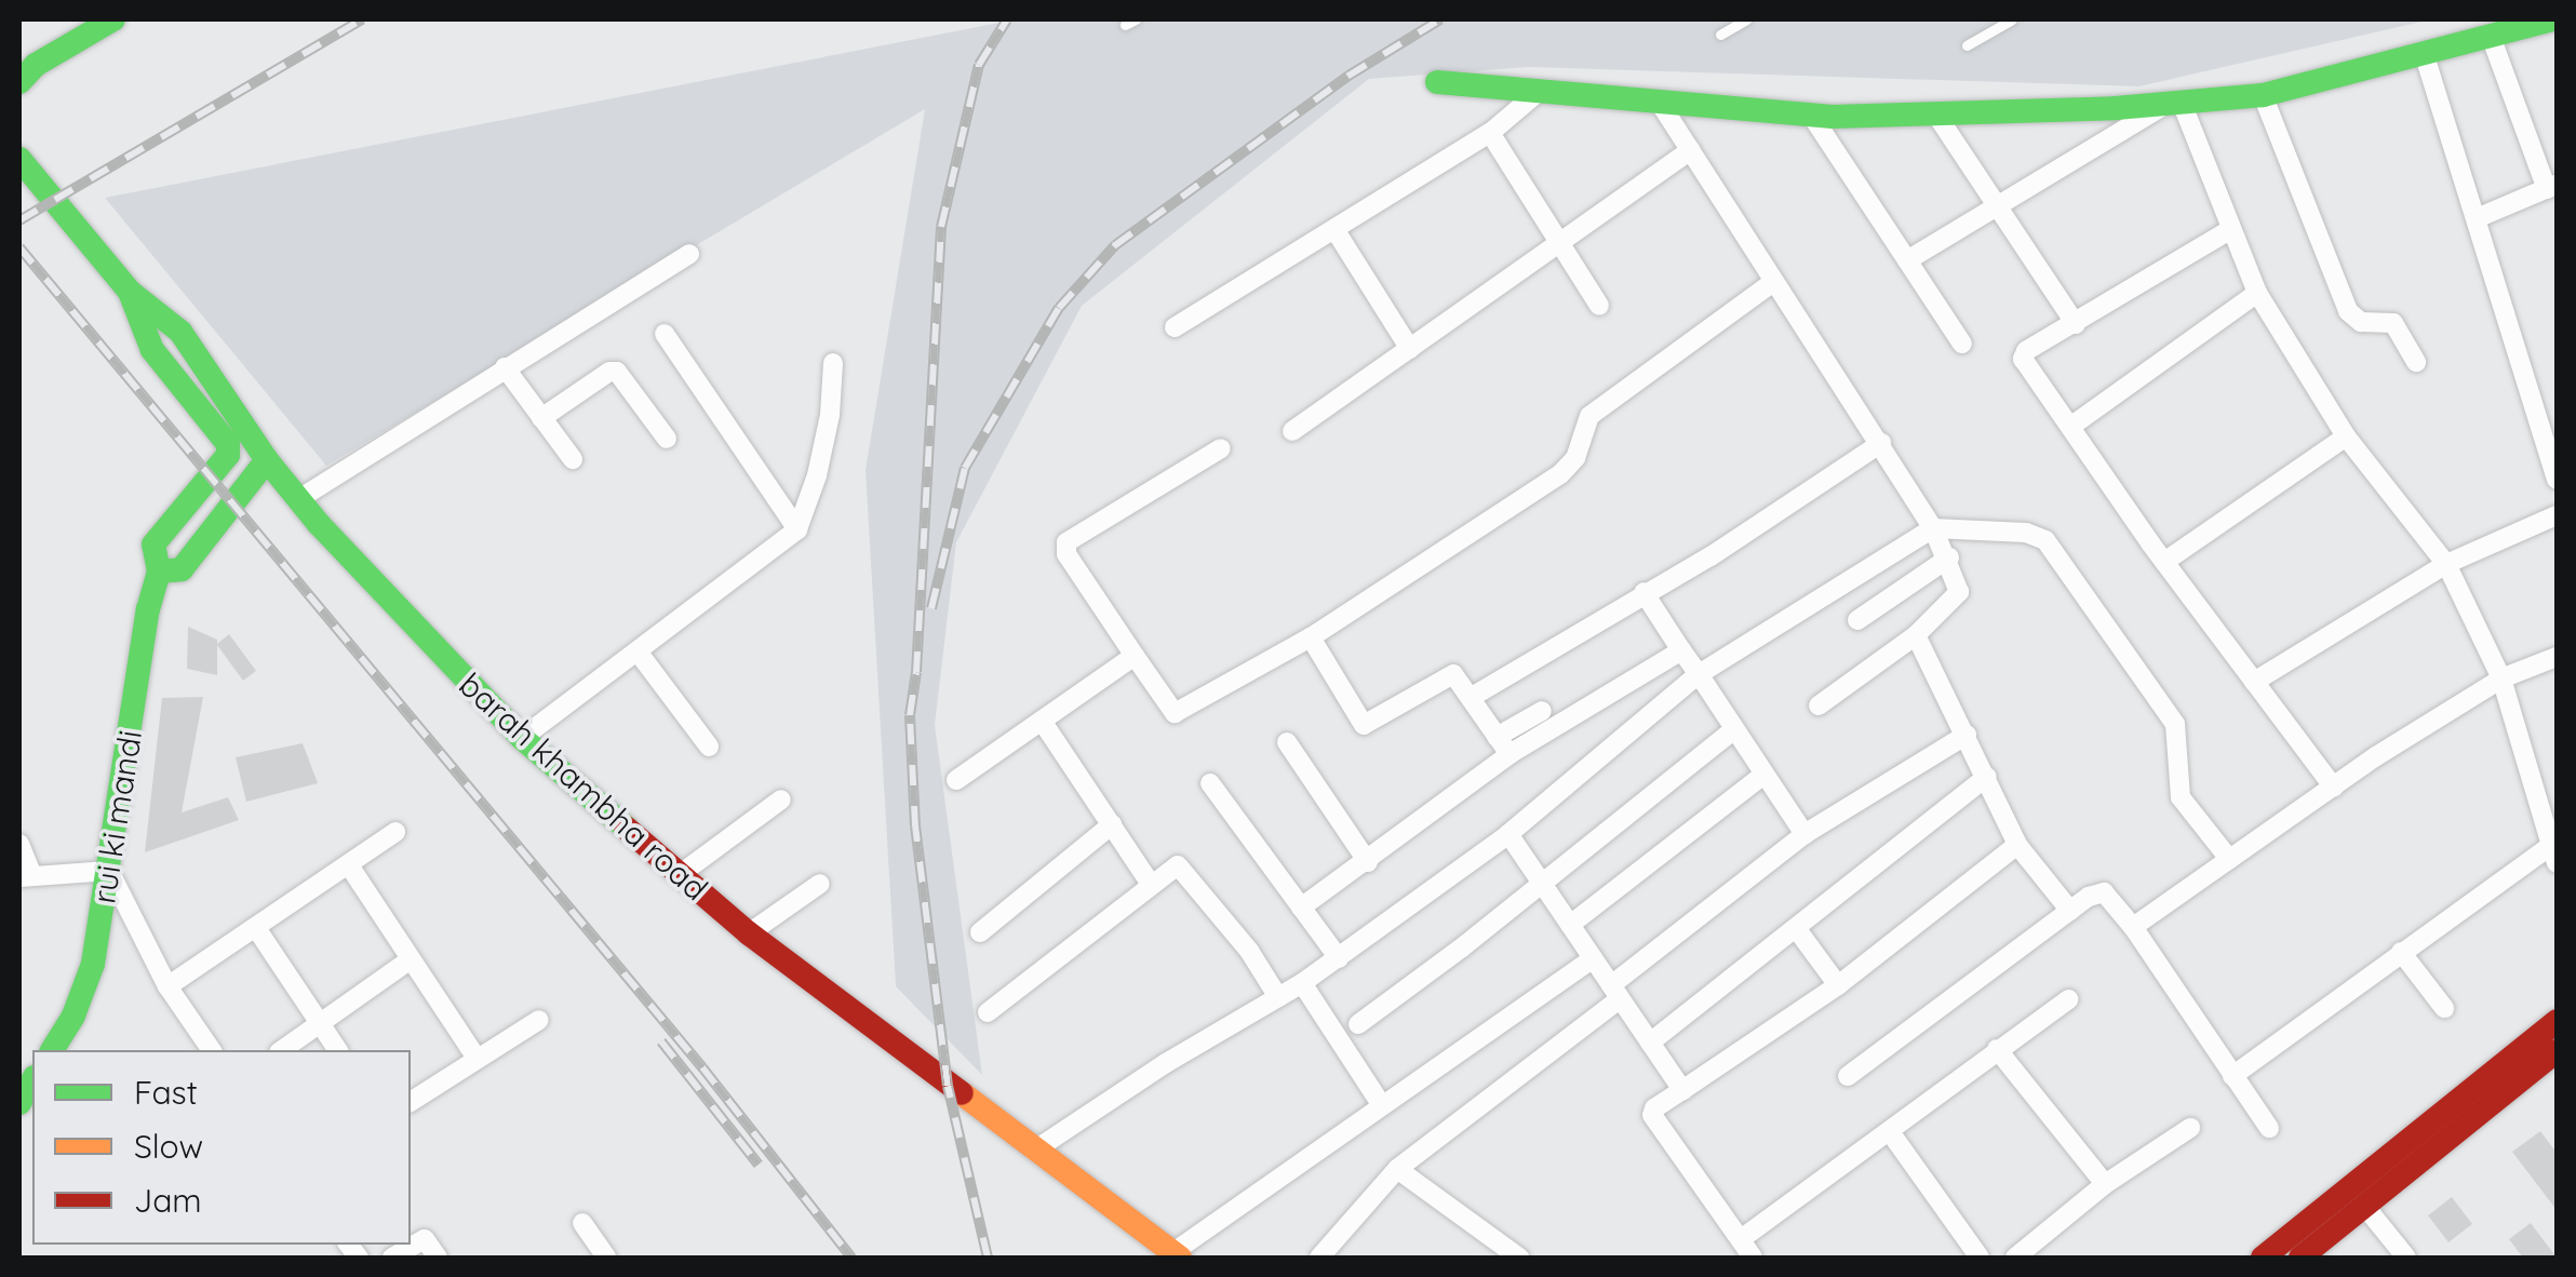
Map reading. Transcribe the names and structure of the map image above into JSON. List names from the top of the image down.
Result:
{
  "streets": {
    "street": ["barah khambha road", "rui ki mandi"]
  },
  "legend": ["Fast", "Slow", "Jam"]
}
